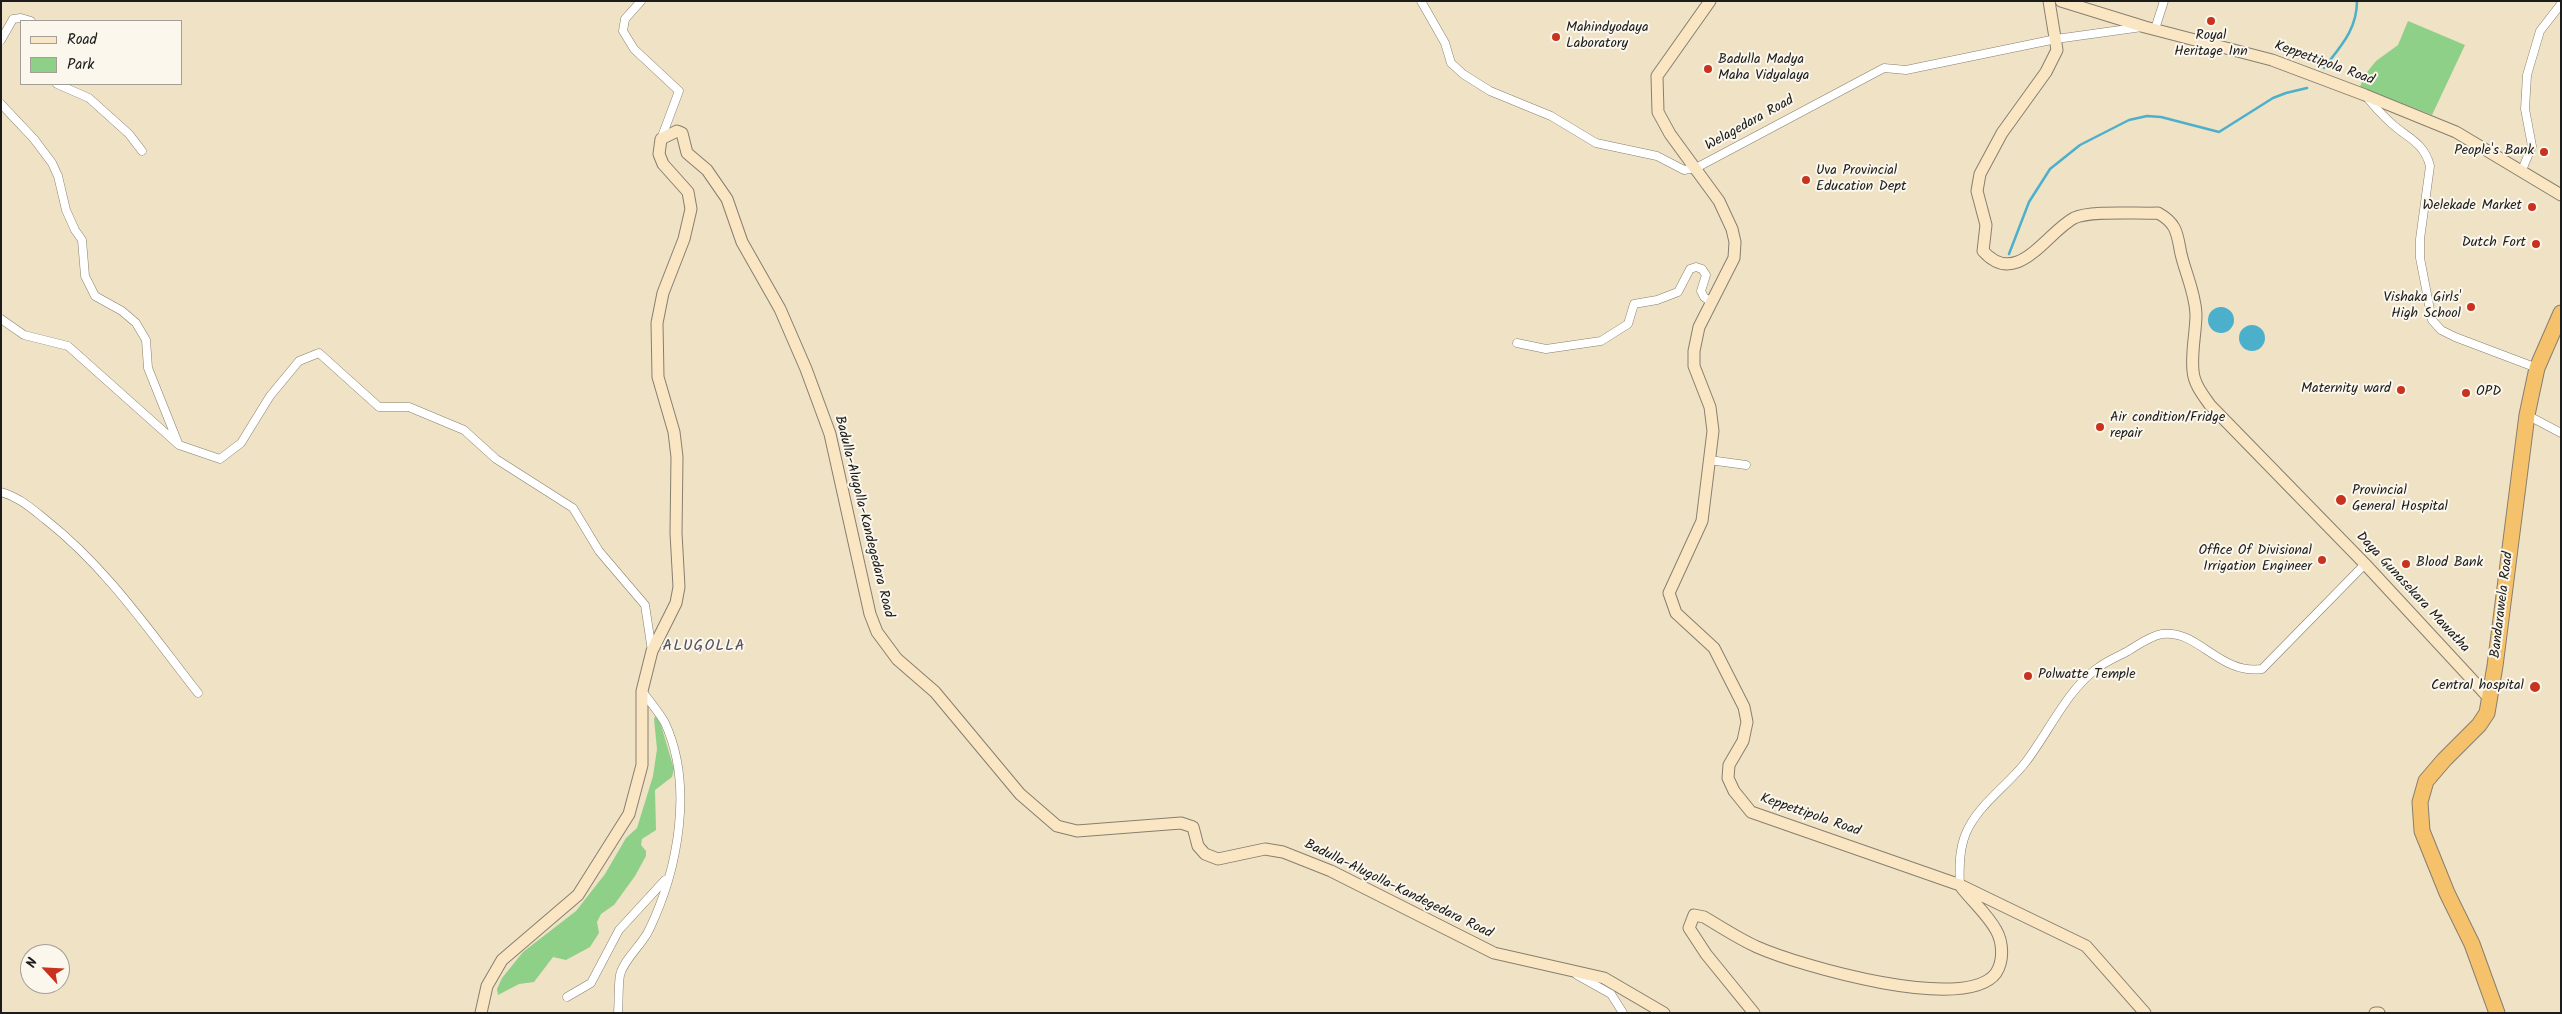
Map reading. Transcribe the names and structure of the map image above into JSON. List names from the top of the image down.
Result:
{
  "streets": {
    "highway": ["Bandarawela Road"],
    "main road": ["Keppettipola Road", "Badulla-Alugolla-Kandegedara Road", "Daya Gunasekara Mawatha"],
    "street": ["Welagedara Road"]
  },
  "crossings": [
    ["Keppettipola Road", "Welagedara Road"],
    ["Welagedara Road", "Daya Gunasekara Mawatha"],
    ["Daya Gunasekara Mawatha", "Bandarawela Road"]
  ],
  "districts": ["ALUGOLLA"],
  "places": [
    "Royal Heritage Inn",
    "Mahindyodaya Laboratory",
    "Badulla Madya Maha Vidyalaya",
    "People's Bank",
    "Uva Provincial Education Dept",
    "Welekade Market",
    "Dutch Fort",
    "Vishaka Girls' High School",
    "Maternity ward",
    "OPD",
    "Air condition/Fridge repair",
    "Provincial General Hospital",
    "Office Of Divisional Irrigation Engineer",
    "Blood Bank",
    "Polwatte Temple",
    "Central hospital"
  ],
  "legend": ["Road", "Park"],
  "north": "top left"
}
